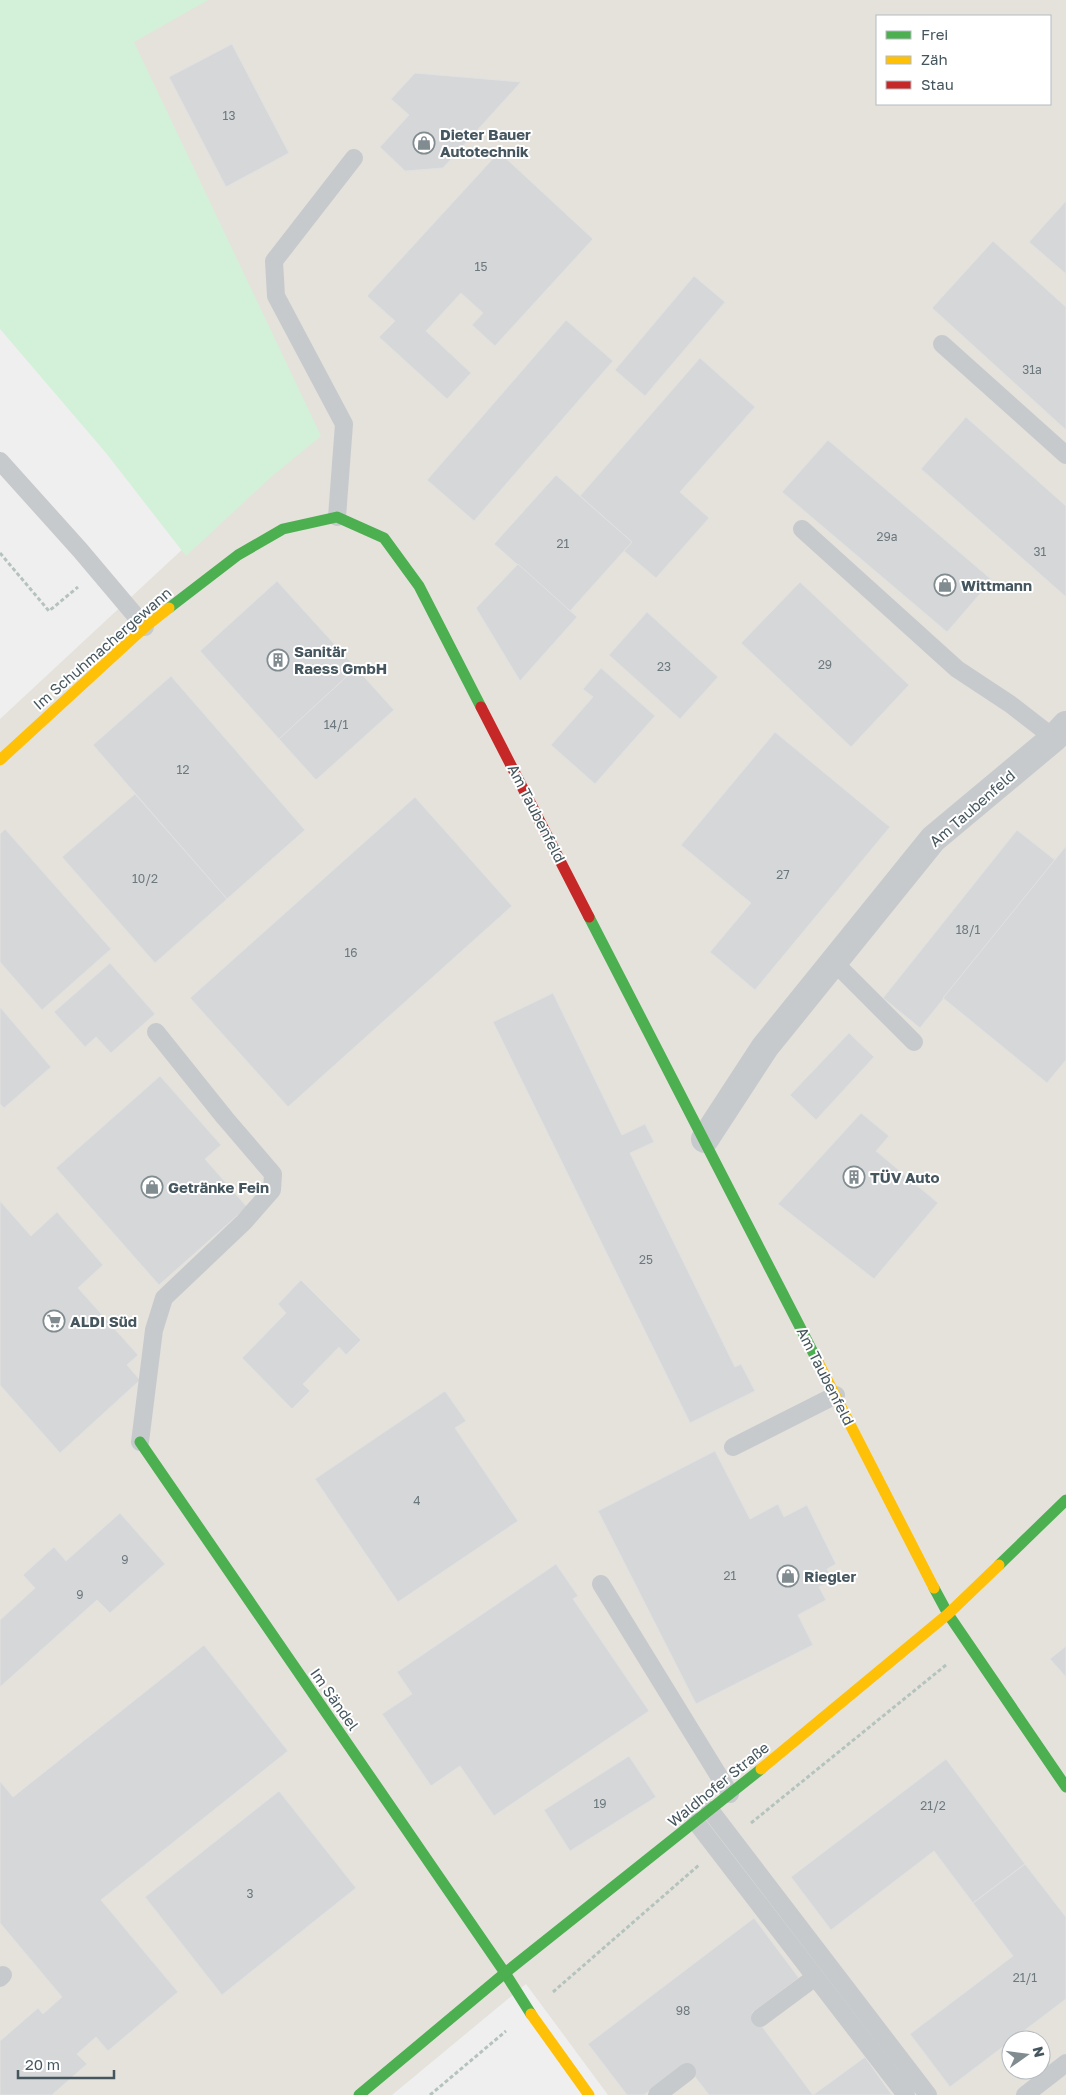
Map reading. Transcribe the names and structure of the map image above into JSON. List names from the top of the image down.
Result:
{
  "streets": {
    "street": [
      "Im Schuhmachergewann",
      "Am Taubenfeld",
      "Im Sändel",
      "Waldhofer Straße"
    ]
  },
  "crossings": [
    ["Im Schuhmachergewann", "Am Taubenfeld"],
    ["Am Taubenfeld", "Waldhofer Straße"],
    ["Im Sändel", "Waldhofer Straße"]
  ],
  "places": {
    "shop": [
      "Dieter Bauer Autotechnik",
      "Wittmann",
      "Getränke Fein",
      "Riegler"
    ],
    "building": ["Sanitär Raess GmbH", "TÜV Auto"],
    "supermarket": ["ALDI Süd"]
  },
  "house_numbers": [
    "13",
    "15",
    "31a",
    "29a",
    "21",
    "31",
    "29",
    "23",
    "14/1",
    "12",
    "27",
    "10/2",
    "18/1",
    "16",
    "25",
    "4",
    "9",
    "21",
    "9",
    "19",
    "21/2",
    "3",
    "21/1",
    "98"
  ],
  "legend": ["Frei", "Zäh", "Stau"],
  "scale_bar": "20 m",
  "north": "right"
}
